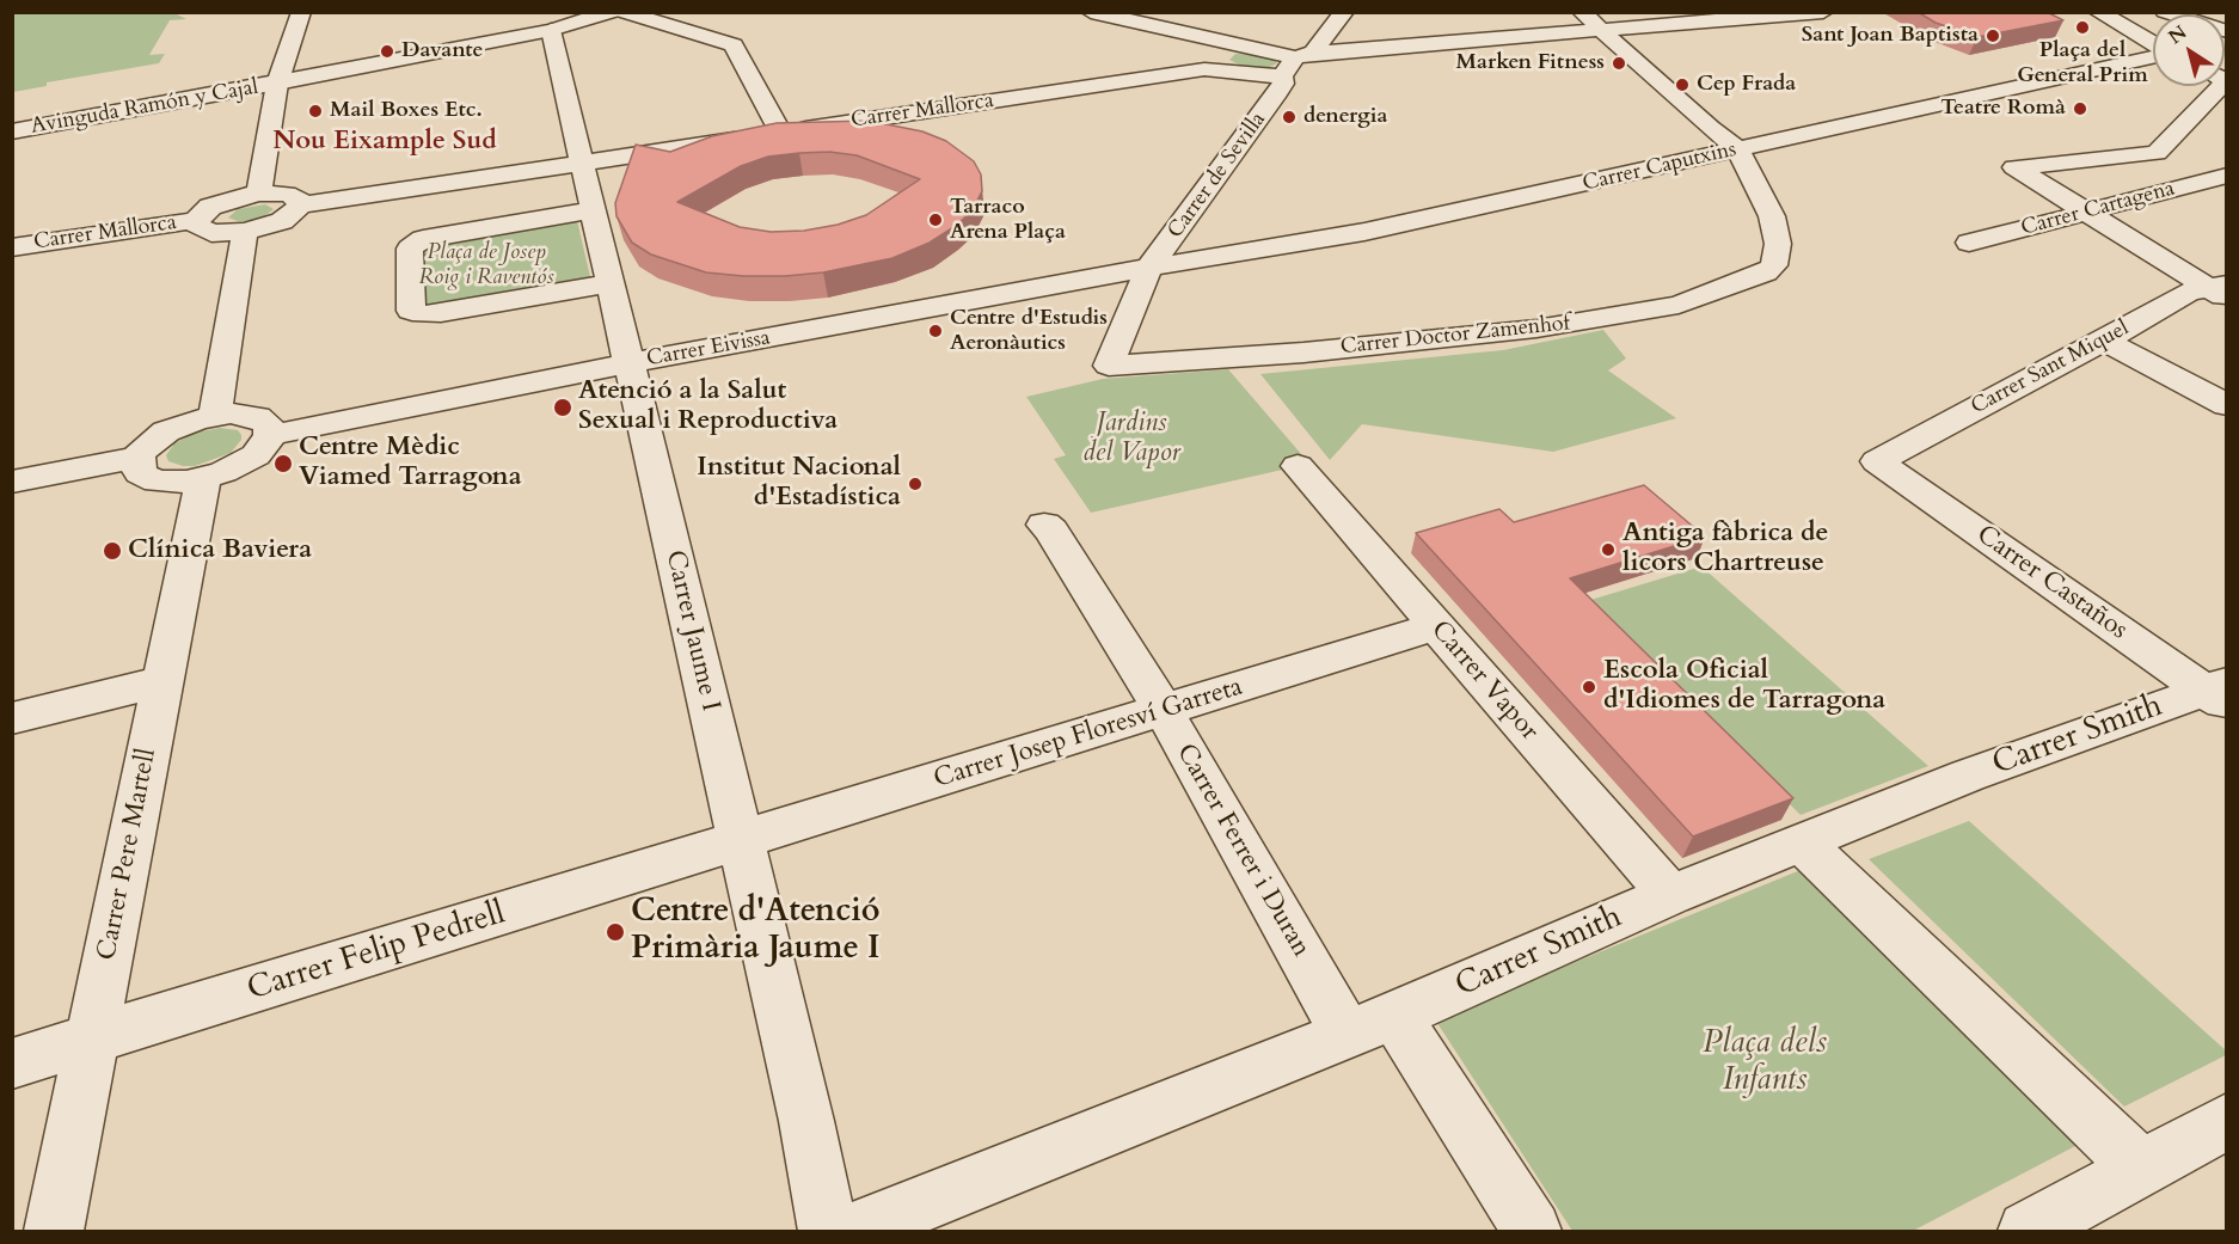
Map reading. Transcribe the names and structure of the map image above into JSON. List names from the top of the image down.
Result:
{
  "streets": {
    "street": [
      "Avinguda Ramón y Cajal",
      "Carrer Mallorca",
      "Carrer Caputxins",
      "Carrer de Sevilla",
      "Carrer Cartagena",
      "Carrer Doctor Zamenhof",
      "Carrer Eivissa",
      "Carrer Sant Miquel",
      "Carrer Castaños",
      "Carrer Jaume I",
      "Carrer Vapor",
      "Carrer Josep Floresví Garreta",
      "Carrer Smith",
      "Carrer Ferrer i Duran",
      "Carrer Pere Martell",
      "Carrer Felip Pedrell"
    ]
  },
  "crossings": [
    ["Avinguda Ramón y Cajal", "Carrer Jaume I"],
    ["Carrer Mallorca", "Carrer de Sevilla"],
    ["Carrer Mallorca", "Carrer Jaume I"],
    ["Carrer Caputxins", "Carrer de Sevilla"],
    ["Carrer Caputxins", "Carrer Doctor Zamenhof"],
    ["Carrer Caputxins", "Carrer Eivissa"],
    ["Carrer de Sevilla", "Carrer Doctor Zamenhof"],
    ["Carrer de Sevilla", "Carrer Eivissa"],
    ["Carrer Doctor Zamenhof", "Carrer Eivissa"],
    ["Carrer Eivissa", "Carrer Jaume I"],
    ["Carrer Sant Miquel", "Carrer Castaños"],
    ["Carrer Castaños", "Carrer Smith"],
    ["Carrer Jaume I", "Carrer Josep Floresví Garreta"],
    ["Carrer Jaume I", "Carrer Felip Pedrell"],
    ["Carrer Vapor", "Carrer Josep Floresví Garreta"],
    ["Carrer Vapor", "Carrer Smith"],
    ["Carrer Josep Floresví Garreta", "Carrer Ferrer i Duran"],
    ["Carrer Josep Floresví Garreta", "Carrer Felip Pedrell"],
    ["Carrer Smith", "Carrer Ferrer i Duran"],
    ["Carrer Pere Martell", "Carrer Felip Pedrell"]
  ],
  "districts": ["Nou Eixample Sud"],
  "parks": ["Plaça de Josep Roig i Raventós", "Jardins del Vapor", "Plaça dels Infants"],
  "places": [
    "Plaça del General Prim",
    "Sant Joan Baptista",
    "Davante",
    "Marken Fitness",
    "Cep Frada",
    "Teatre Romà",
    "Mail Boxes Etc.",
    "denergia",
    "Tarraco Arena Plaça",
    "Centre d'Estudis Aeronàutics",
    "Atenció a la Salut Sexual i Reproductiva",
    "Centre Mèdic Viamed Tarragona",
    "Institut Nacional d'Estadística",
    "Antiga fàbrica de licors Chartreuse",
    "Clínica Baviera",
    "Escola Oficial d'Idiomes de Tarragona",
    "Centre d'Atenció Primària Jaume I"
  ],
  "north": "top left"
}
